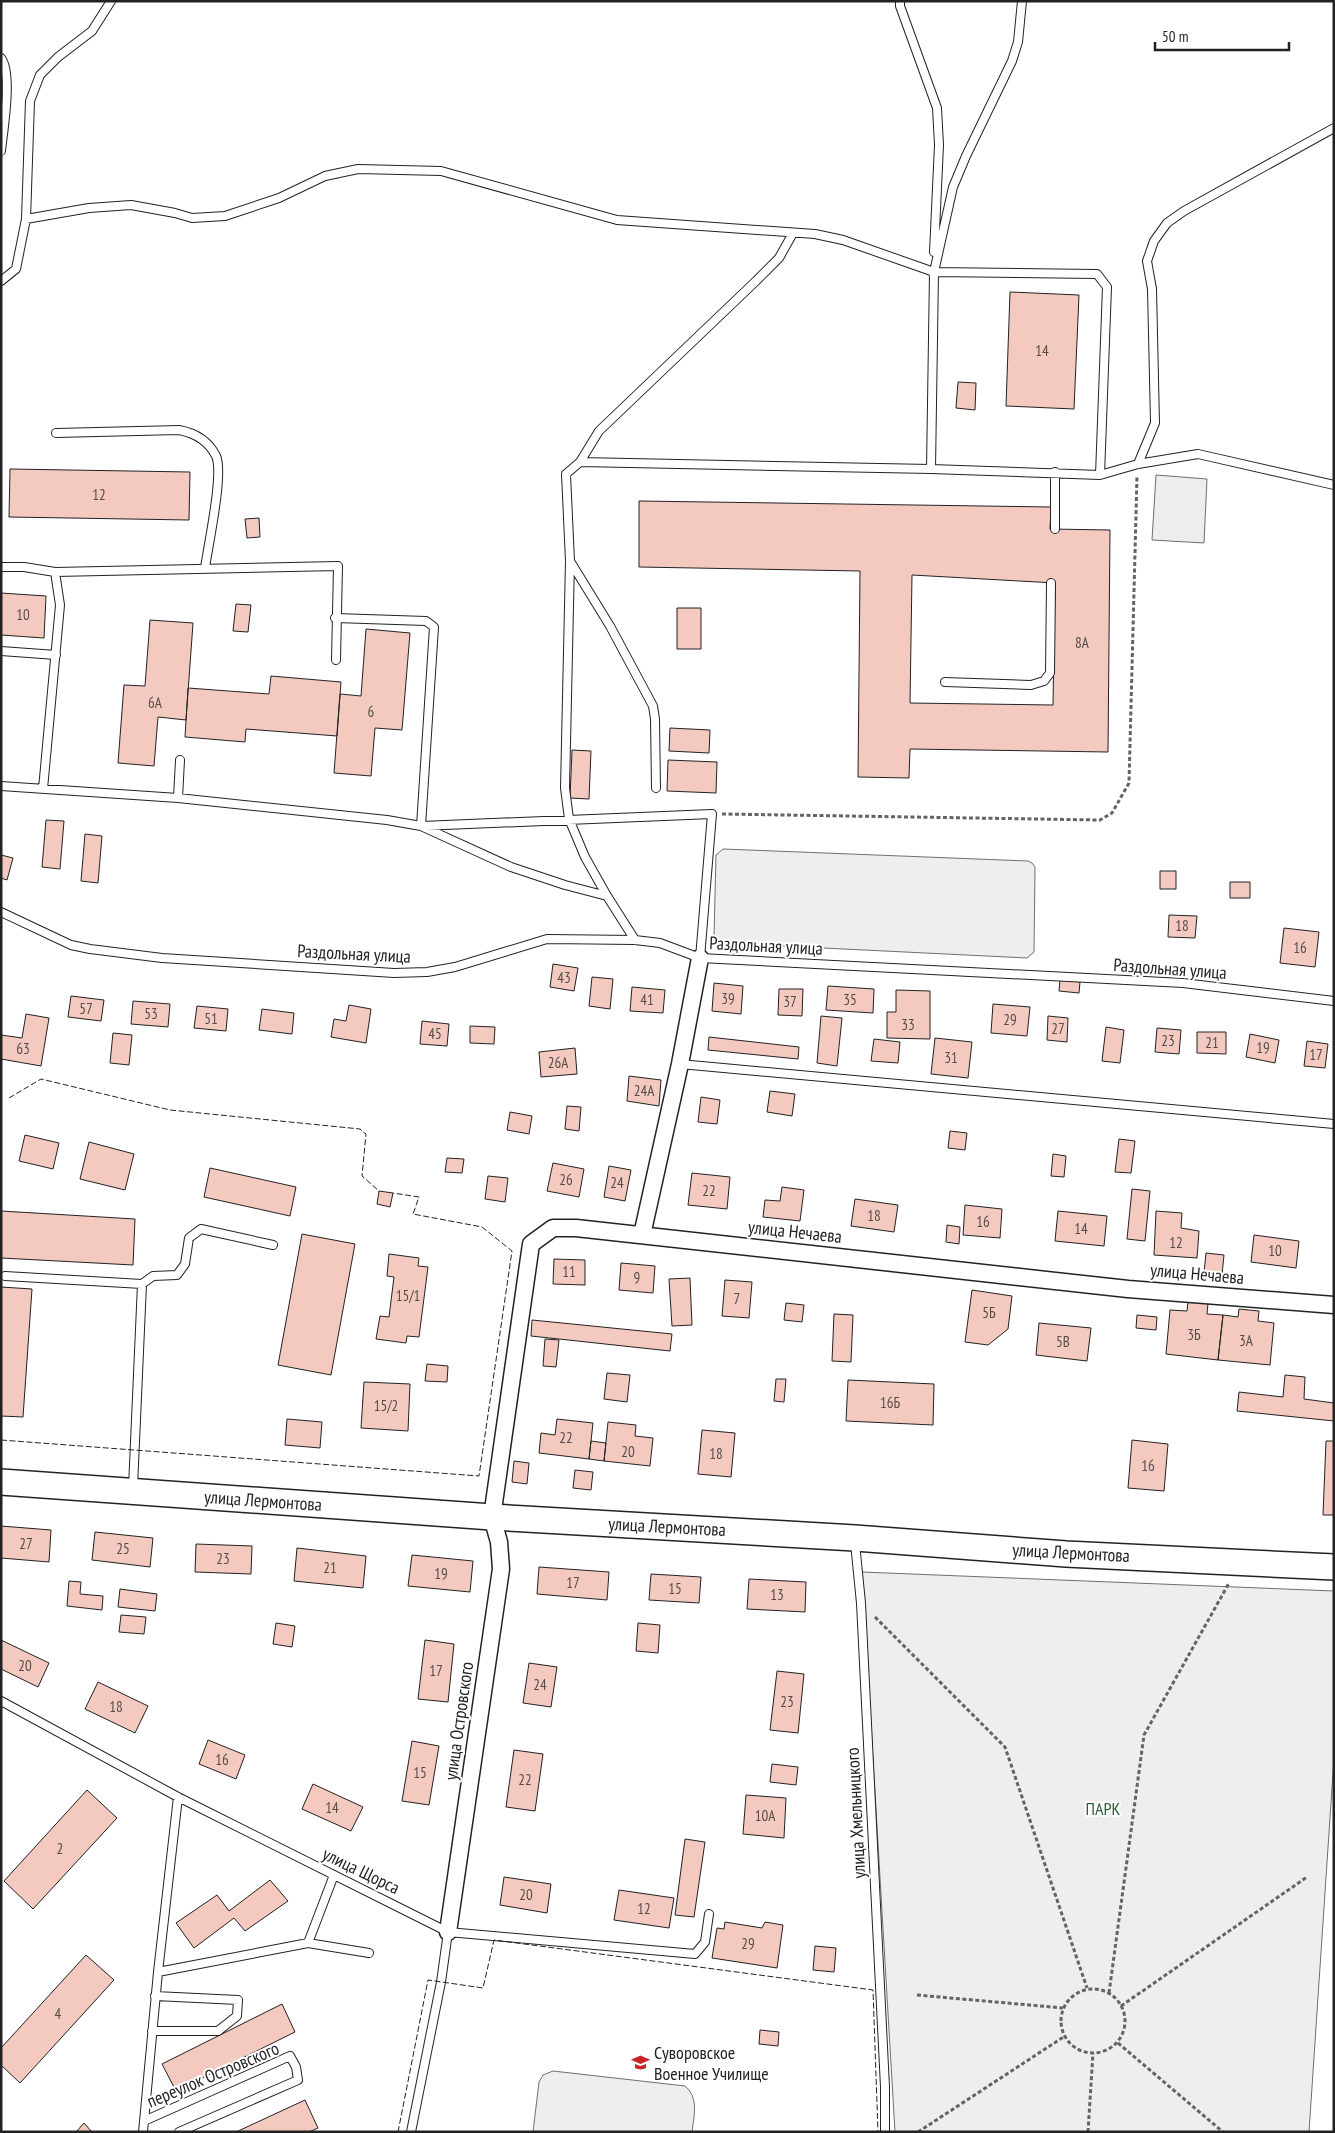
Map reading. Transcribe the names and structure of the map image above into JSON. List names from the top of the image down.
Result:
{
  "streets": {
    "main road": ["улица Лермонтова"],
    "street": ["улица Нечаева", "улица Островского"],
    "lane": [
      "Раздольная улица",
      "улица Хмельницкого",
      "улица Щорса",
      "переулок Островского"
    ]
  },
  "crossings": [
    ["улица Нечаева", "улица Лермонтова"],
    ["улица Нечаева", "улица Островского"],
    ["улица Лермонтова", "улица Островского"],
    ["улица Лермонтова", "улица Хмельницкого"],
    ["улица Островского", "улица Щорса"],
    ["улица Щорса", "переулок Островского"]
  ],
  "parks": ["ПАРК"],
  "places": {
    "school or university": ["Суворовское Военное Училище"]
  },
  "house_numbers": [
    "14",
    "12",
    "10",
    "8А",
    "6А",
    "6",
    "18",
    "16",
    "43",
    "39",
    "41",
    "35",
    "37",
    "57",
    "53",
    "51",
    "29",
    "33",
    "27",
    "45",
    "23",
    "21",
    "19",
    "63",
    "17",
    "31",
    "26А",
    "24А",
    "26",
    "24",
    "22",
    "18",
    "16",
    "14",
    "12",
    "10",
    "11",
    "9",
    "15/1",
    "7",
    "5Б",
    "3Б",
    "3А",
    "5В",
    "16Б",
    "15/2",
    "22",
    "20",
    "18",
    "16",
    "27",
    "25",
    "23",
    "21",
    "19",
    "17",
    "15",
    "13",
    "20",
    "17",
    "24",
    "23",
    "18",
    "16",
    "15",
    "22",
    "14",
    "10А",
    "2",
    "20",
    "12",
    "29",
    "4"
  ],
  "scale_bar": "50 m"
}
